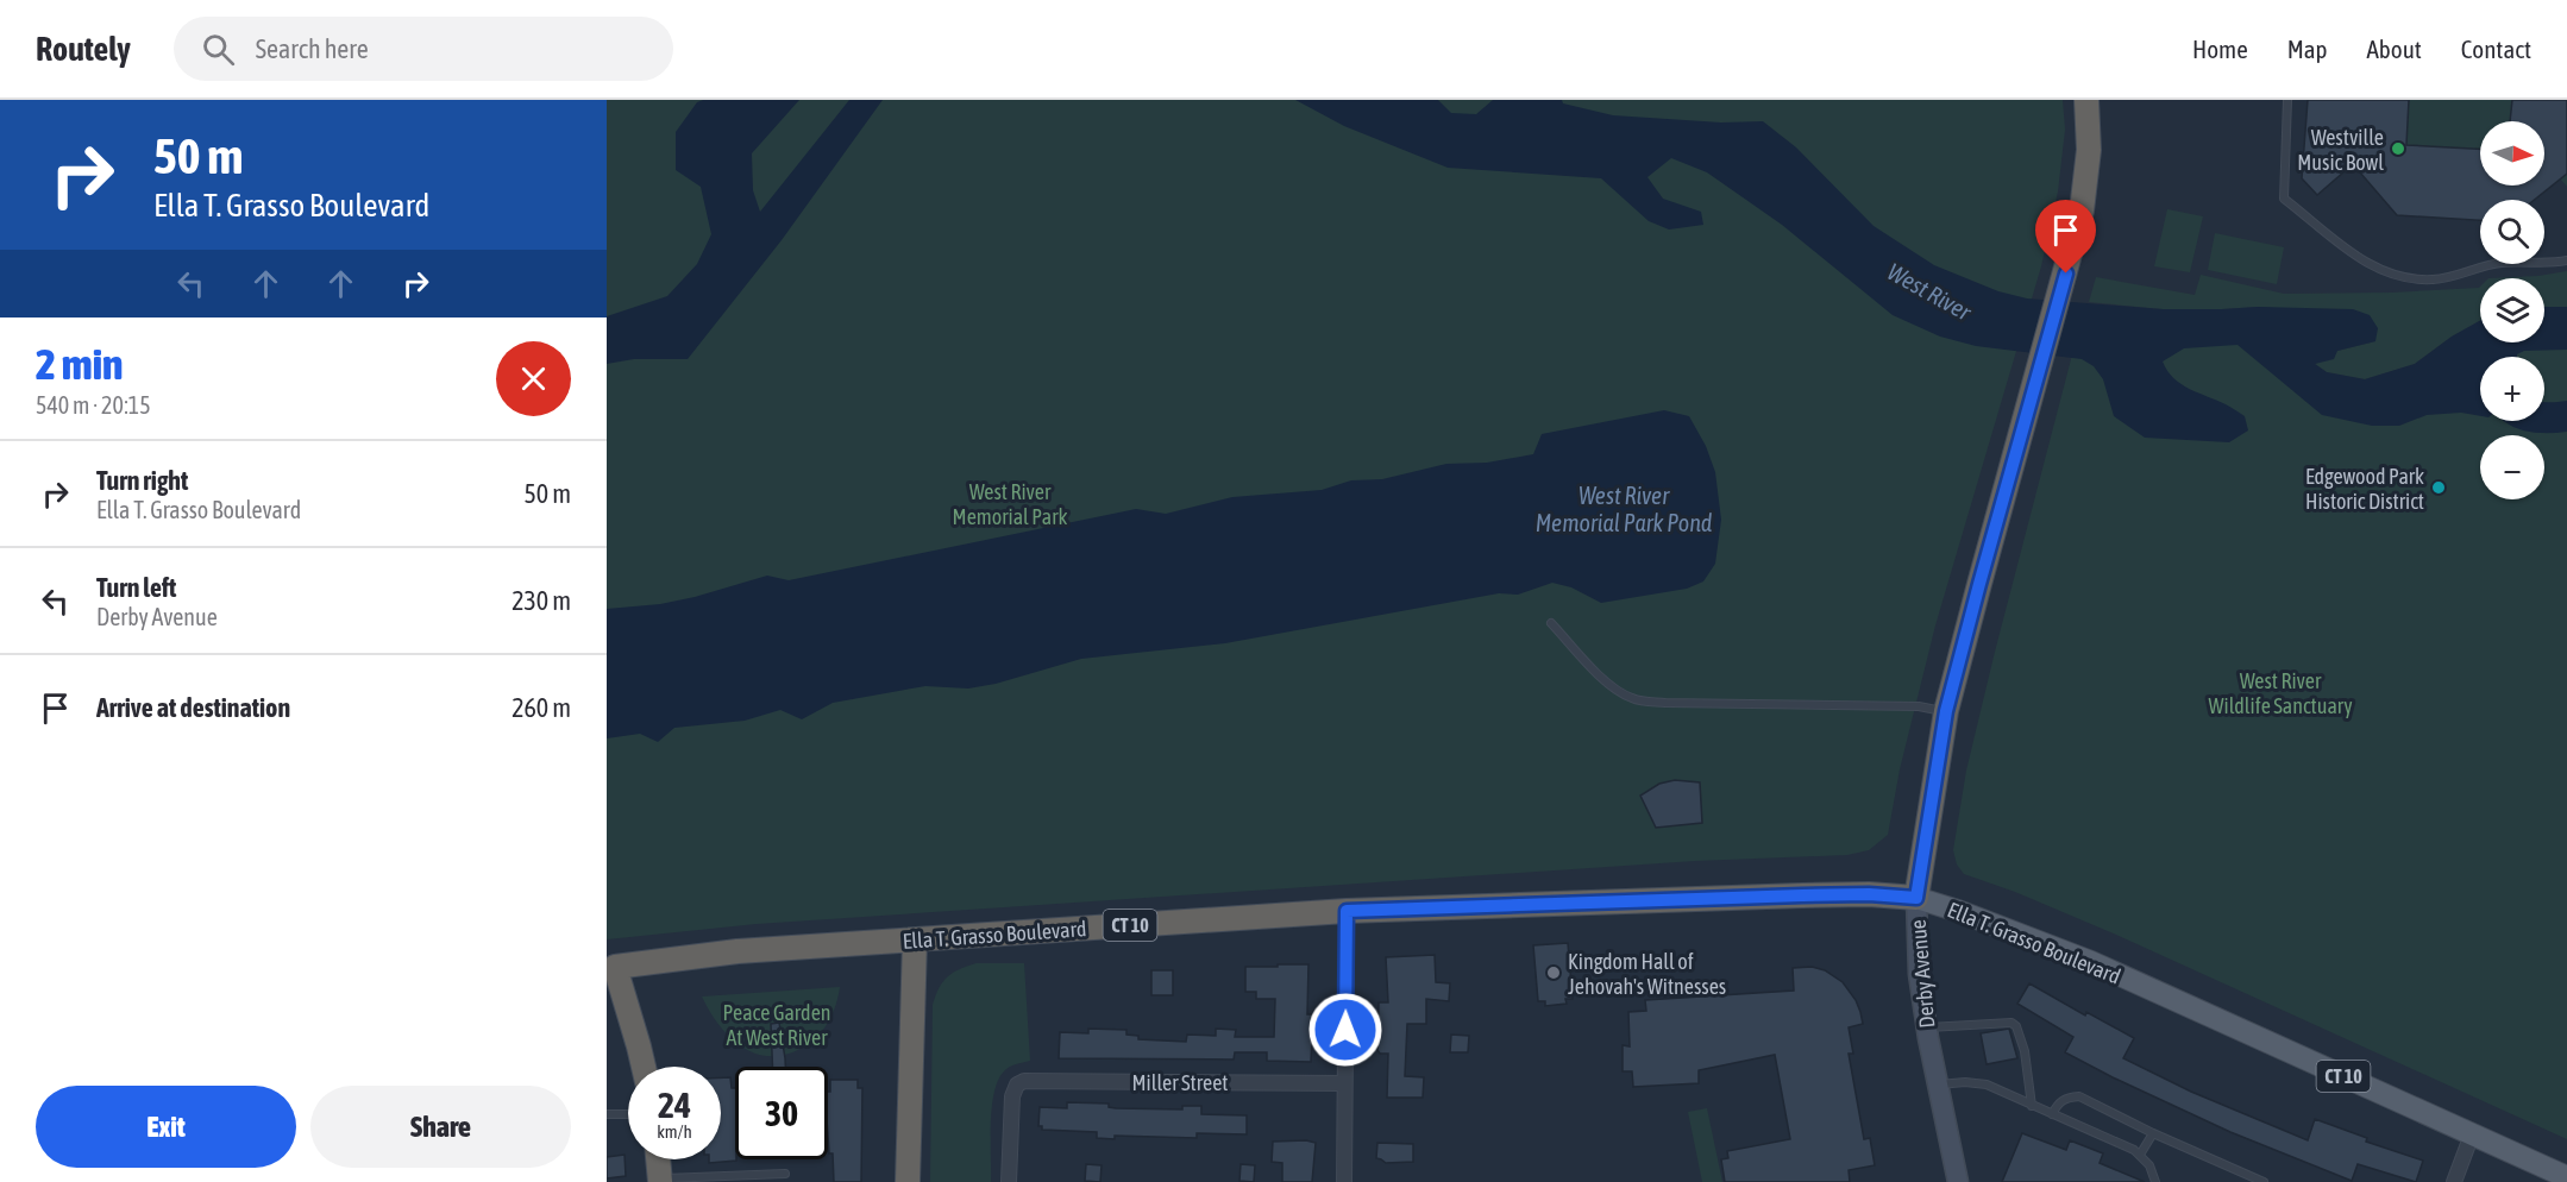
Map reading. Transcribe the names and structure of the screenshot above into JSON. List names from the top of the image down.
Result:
{
  "streets": {
    "highway": ["CT 10", "Ella T. Grasso Boulevard", "Derby Avenue"],
    "street": ["Miller Street"]
  },
  "crossings": [
    ["Ella T. Grasso Boulevard", "Derby Avenue"]
  ],
  "water": ["West River", "West River Memorial Park Pond"],
  "parks": ["West River Memorial Park", "West River Wildlife Sanctuary", "Peace Garden At West River"],
  "places": ["Westville Music Bowl", "Edgewood Park Historic District", "Kingdom Hall of Jehovah's Witnesses"],
  "north": "right",
  "page": {
    "header": "Routely",
    "search": "Search here",
    "nav": [
      "Home",
      "Map",
      "About",
      "Contact"
    ],
    "turn": ["50 m", "Ella T. Grasso Boulevard"],
    "map_buttons": ["+", "−"],
    "heading": ["2 min", "540 m · 20:15"],
    "list": [
      {
        "name": "Turn right",
        "note": "Ella T. Grasso Boulevard",
        "value": "50 m"
      },
      {
        "name": "Turn left",
        "note": "Derby Avenue",
        "value": "230 m"
      },
      {
        "name": "Arrive at destination",
        "value": "260 m"
      }
    ],
    "speed": "24 km/h",
    "limit": "30",
    "buttons": ["Exit", "Share"]
  }
}
